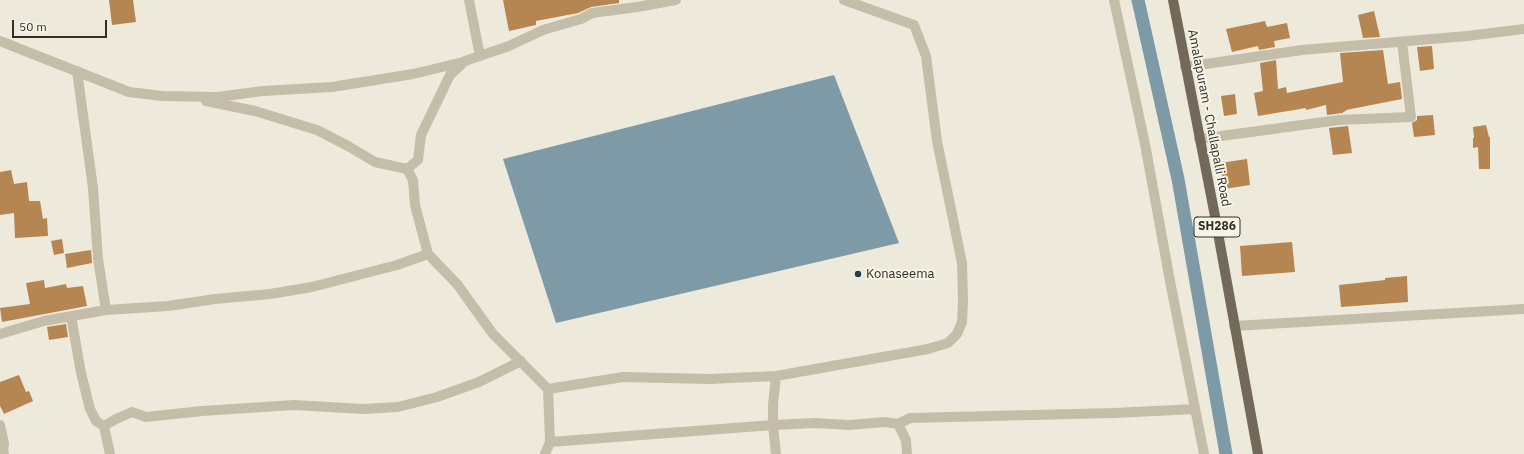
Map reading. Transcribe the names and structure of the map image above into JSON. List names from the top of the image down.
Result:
{
  "streets": {
    "main road": ["Amalapuram - Challapalli Road", "SH286"]
  },
  "places": ["Konaseema"],
  "scale_bar": "50 m"
}
